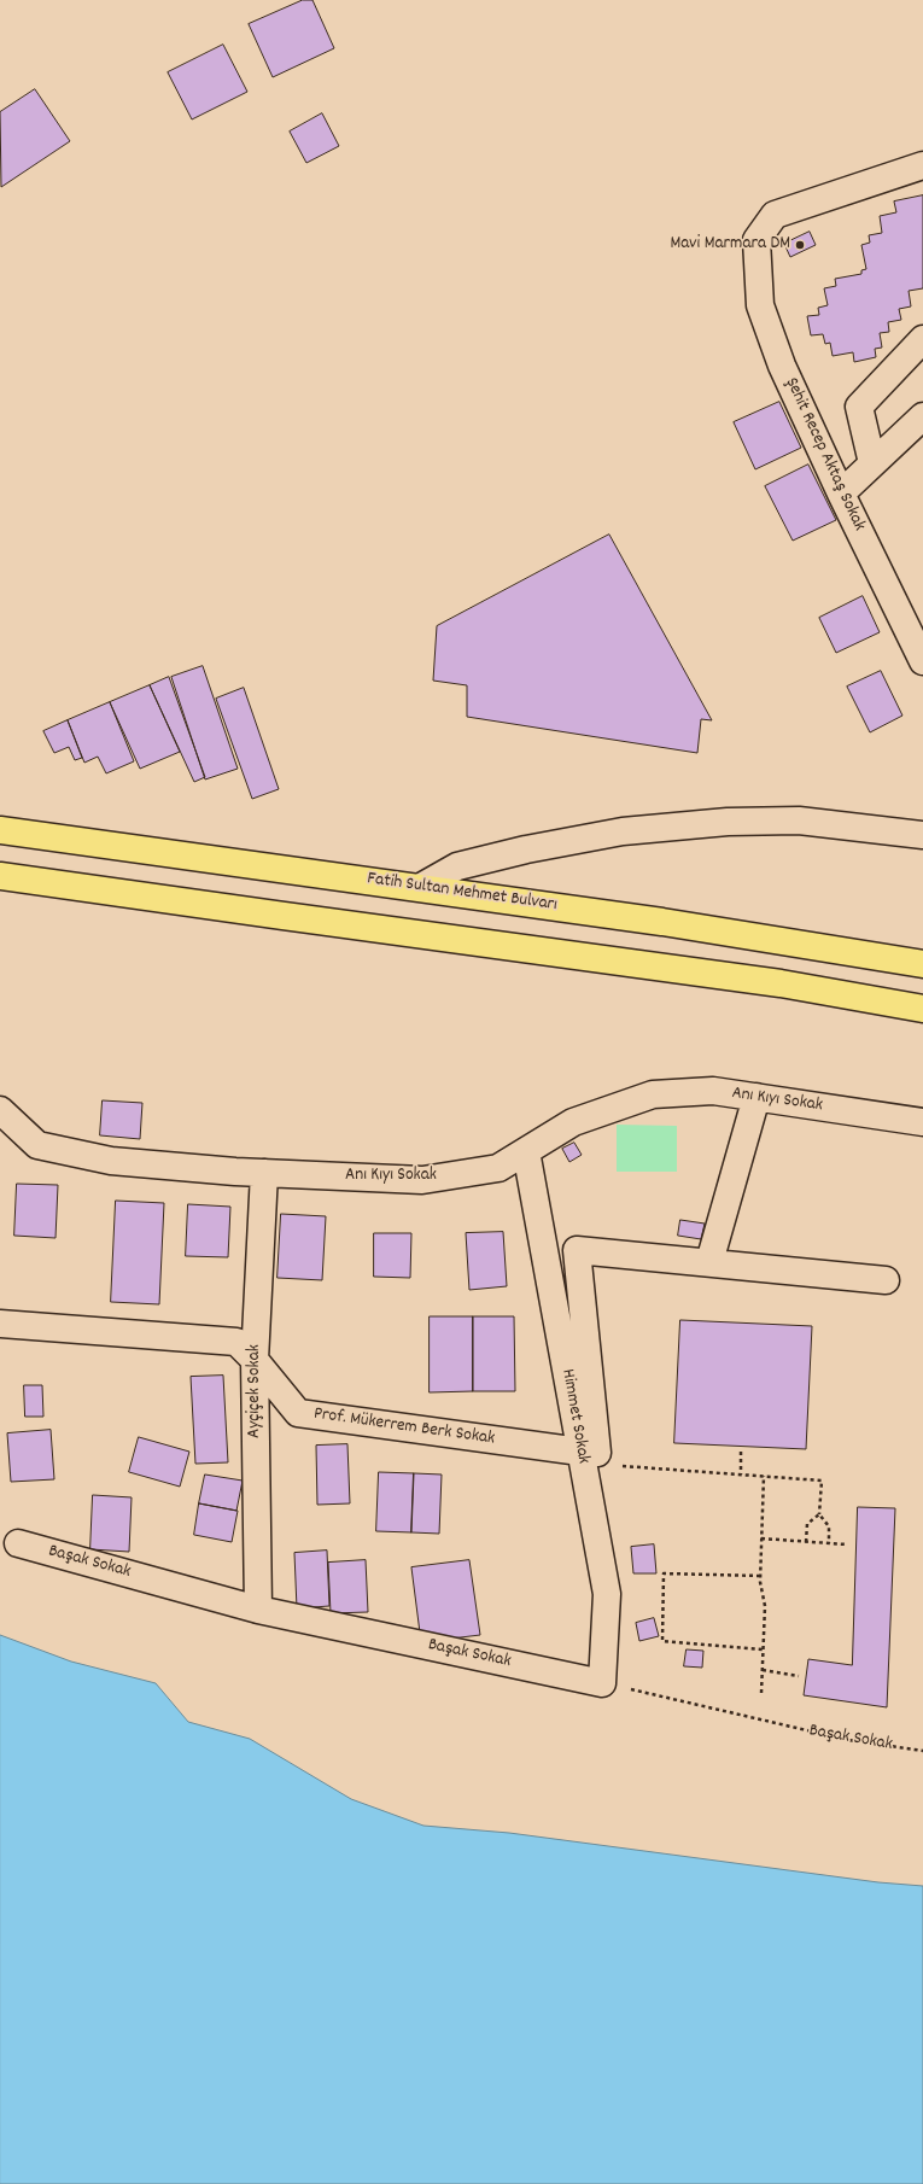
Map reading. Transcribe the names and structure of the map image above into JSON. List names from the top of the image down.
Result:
{
  "streets": {
    "main road": ["Fatih Sultan Mehmet Bulvarı"],
    "street": [
      "Şehit Recep Aktaş Sokak",
      "Anı Kıyı Sokak",
      "Ayçiçek Sokak",
      "Himmet Sokak",
      "Prof. Mükerrem Berk Sokak",
      "Başak Sokak"
    ]
  },
  "crossings": [
    ["Anı Kıyı Sokak", "Ayçiçek Sokak"],
    ["Anı Kıyı Sokak", "Himmet Sokak"],
    ["Ayçiçek Sokak", "Prof. Mükerrem Berk Sokak"],
    ["Ayçiçek Sokak", "Başak Sokak"],
    ["Himmet Sokak", "Prof. Mükerrem Berk Sokak"],
    ["Himmet Sokak", "Başak Sokak"]
  ],
  "places": ["Mavi Marmara DM"]
}
